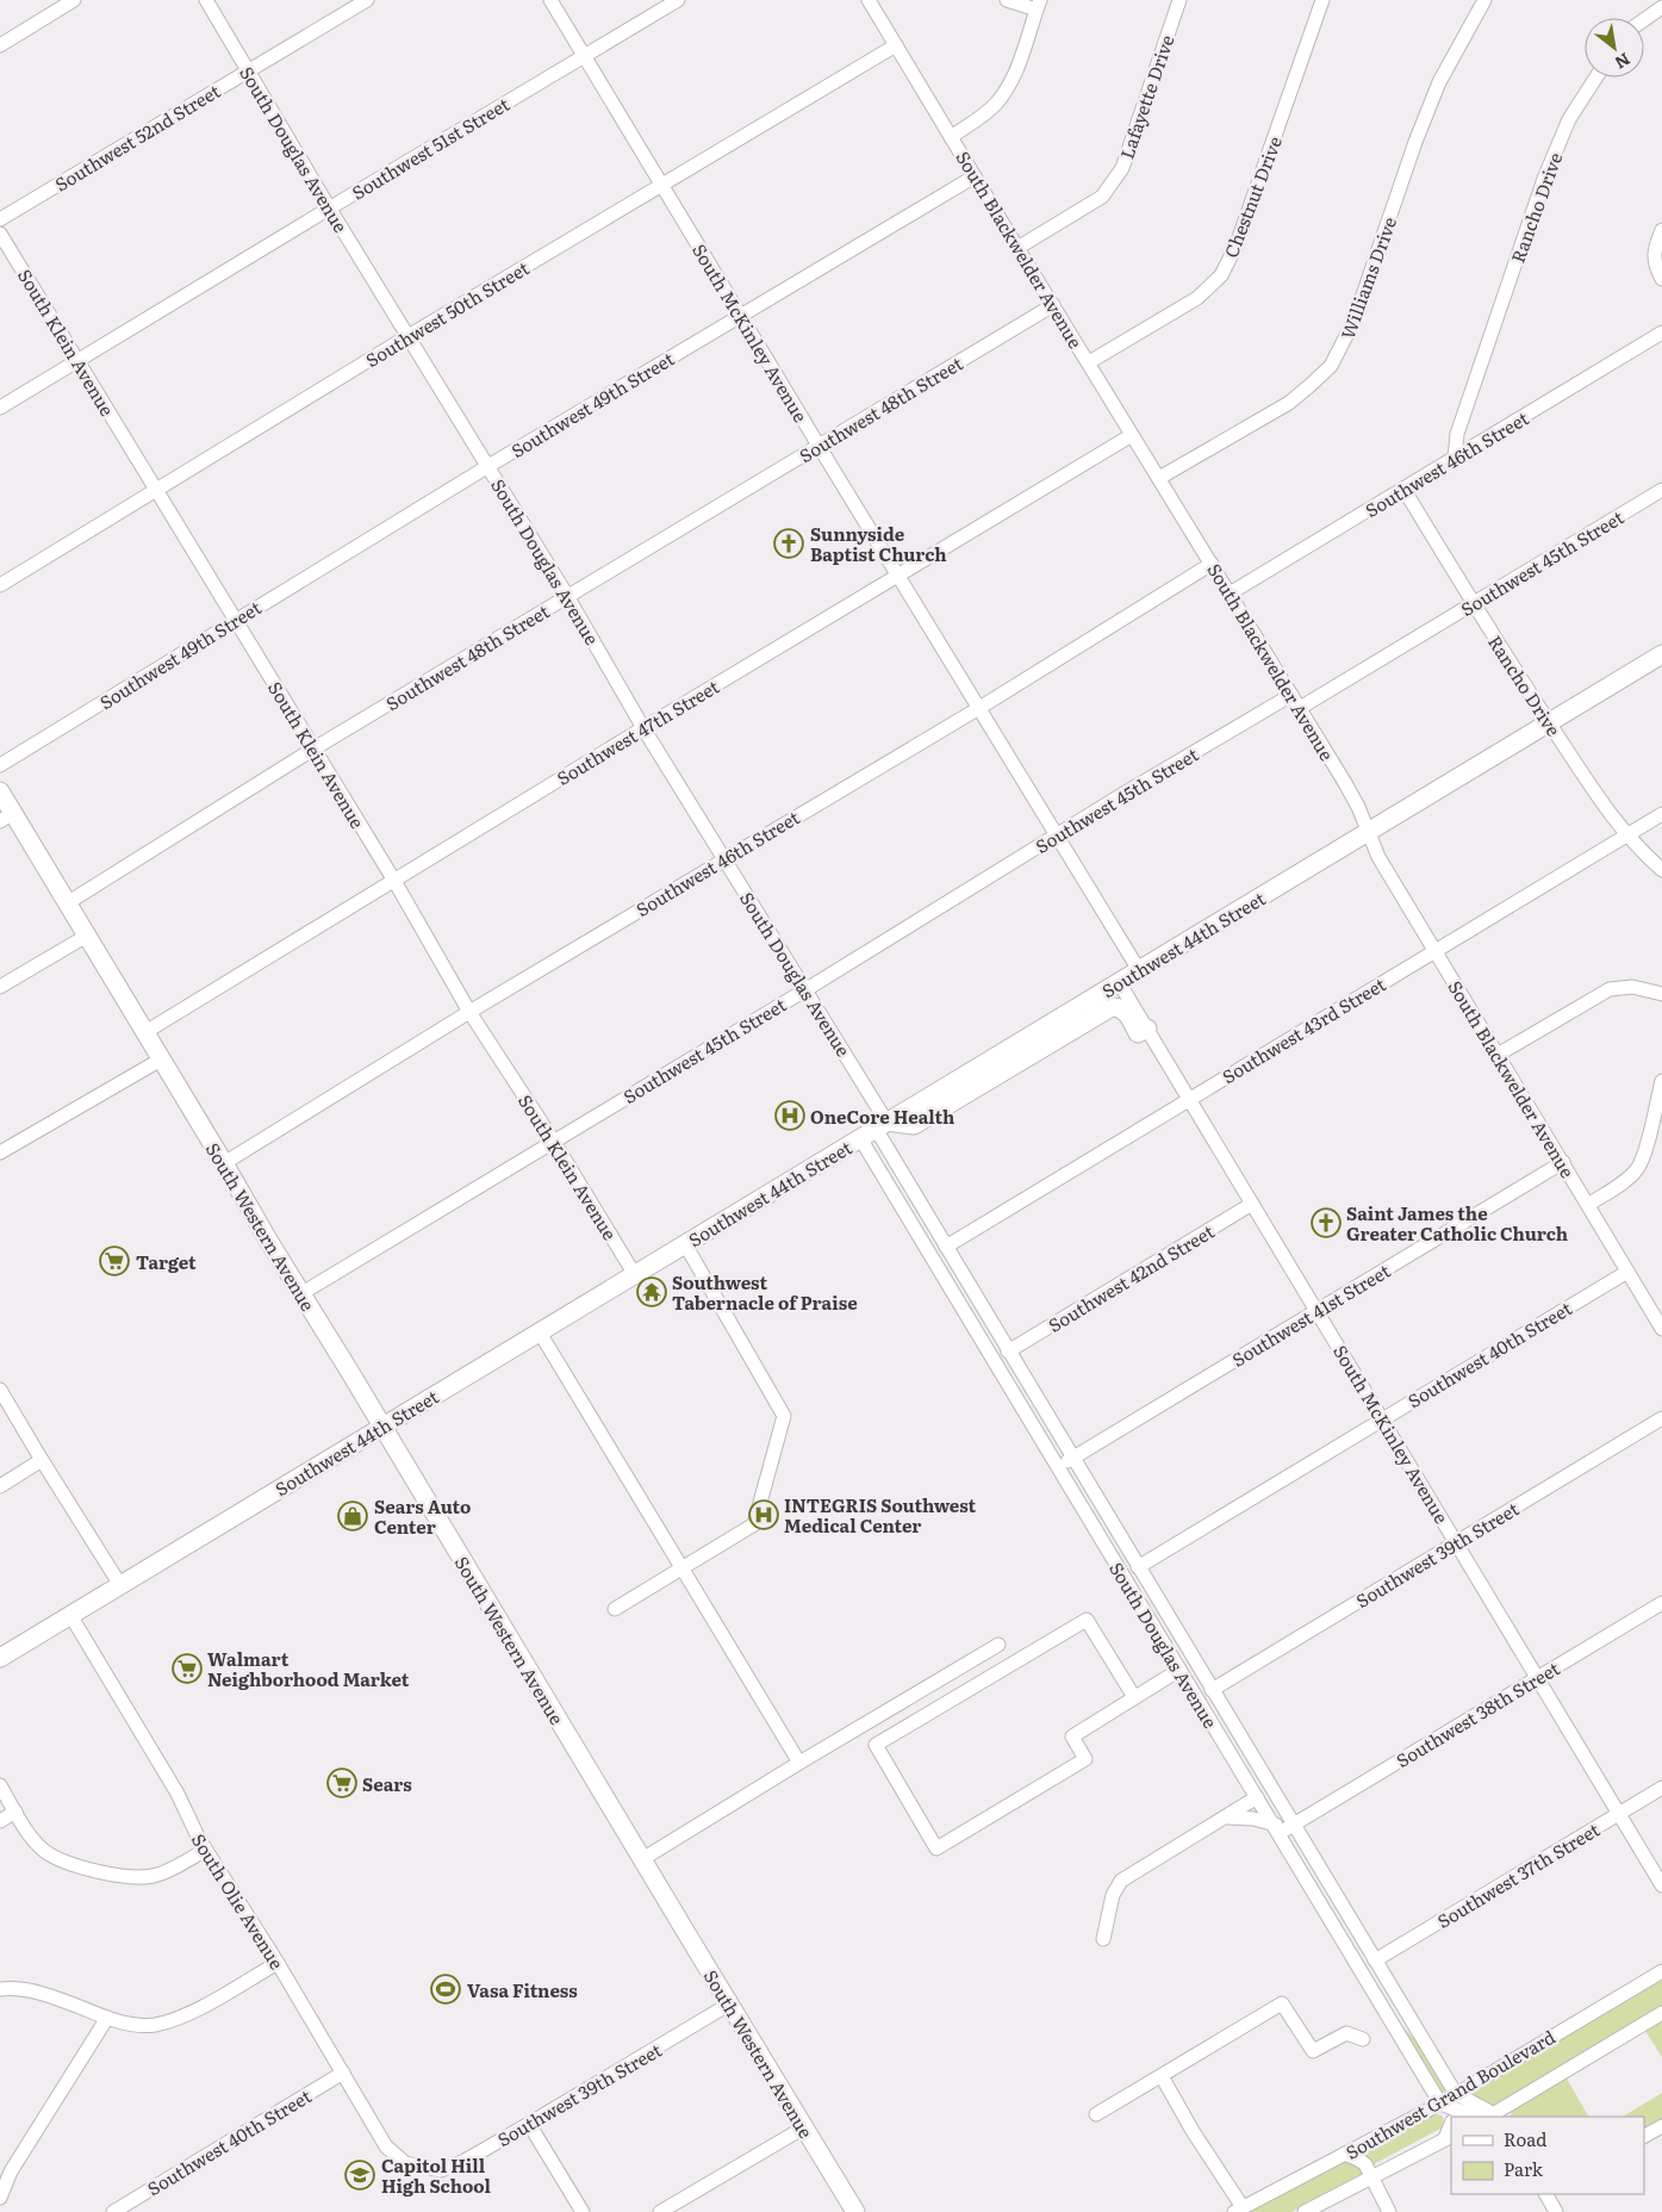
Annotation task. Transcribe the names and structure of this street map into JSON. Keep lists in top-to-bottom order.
{
  "streets": {
    "main road": ["Southwest 44th Street", "South Western Avenue"],
    "street": [
      "Lafayette Drive",
      "Southwest 52nd Street",
      "Southwest 51st Street",
      "South Douglas Avenue",
      "Chestnut Drive",
      "Rancho Drive",
      "South Blackwelder Avenue",
      "Williams Drive",
      "Southwest 50th Street",
      "South McKinley Avenue",
      "South Klein Avenue",
      "Southwest 49th Street",
      "Southwest 48th Street",
      "Southwest 46th Street",
      "Southwest 45th Street",
      "Southwest 47th Street",
      "Southwest 43rd Street",
      "Southwest 42nd Street",
      "Southwest 41st Street",
      "Southwest 40th Street",
      "Southwest 39th Street",
      "Southwest 38th Street",
      "Southwest 37th Street",
      "South Olie Avenue",
      "Southwest Grand Boulevard"
    ]
  },
  "crossings": [
    ["Lafayette Drive", "South Blackwelder Avenue"],
    ["Southwest 52nd Street", "South Douglas Avenue"],
    ["Southwest 51st Street", "South Douglas Avenue"],
    ["Southwest 51st Street", "South McKinley Avenue"],
    ["Southwest 51st Street", "South Klein Avenue"],
    ["South Douglas Avenue", "Southwest 50th Street"],
    ["South Douglas Avenue", "Southwest 49th Street"],
    ["South Douglas Avenue", "Southwest 48th Street"],
    ["South Douglas Avenue", "Southwest 46th Street"],
    ["South Douglas Avenue", "Southwest 45th Street"],
    ["South Douglas Avenue", "Southwest 47th Street"],
    ["South Douglas Avenue", "Southwest 44th Street"],
    ["South Douglas Avenue", "Southwest 43rd Street"],
    ["South Douglas Avenue", "Southwest 42nd Street"],
    ["South Douglas Avenue", "Southwest 41st Street"],
    ["South Douglas Avenue", "Southwest 40th Street"],
    ["South Douglas Avenue", "Southwest 39th Street"],
    ["South Douglas Avenue", "Southwest 38th Street"],
    ["South Douglas Avenue", "Southwest 37th Street"],
    ["South Douglas Avenue", "Southwest Grand Boulevard"],
    ["Chestnut Drive", "South Blackwelder Avenue"],
    ["Rancho Drive", "Southwest 46th Street"],
    ["Rancho Drive", "Southwest 45th Street"],
    ["Rancho Drive", "Southwest 44th Street"],
    ["Rancho Drive", "Southwest 43rd Street"],
    ["South Blackwelder Avenue", "Williams Drive"],
    ["South Blackwelder Avenue", "Southwest 50th Street"],
    ["South Blackwelder Avenue", "Southwest 49th Street"],
    ["South Blackwelder Avenue", "Southwest 48th Street"],
    ["South Blackwelder Avenue", "Southwest 46th Street"],
    ["South Blackwelder Avenue", "Southwest 45th Street"],
    ["South Blackwelder Avenue", "Southwest 47th Street"],
    ["South Blackwelder Avenue", "Southwest 44th Street"],
    ["South Blackwelder Avenue", "Southwest 43rd Street"],
    ["South Blackwelder Avenue", "Southwest 41st Street"],
    ["South Blackwelder Avenue", "Southwest 40th Street"],
    ["Southwest 50th Street", "South McKinley Avenue"],
    ["Southwest 50th Street", "South Klein Avenue"],
    ["South McKinley Avenue", "Southwest 49th Street"],
    ["South McKinley Avenue", "Southwest 48th Street"],
    ["South McKinley Avenue", "Southwest 46th Street"],
    ["South McKinley Avenue", "Southwest 45th Street"],
    ["South McKinley Avenue", "Southwest 47th Street"],
    ["South McKinley Avenue", "Southwest 44th Street"],
    ["South McKinley Avenue", "Southwest 43rd Street"],
    ["South McKinley Avenue", "Southwest 42nd Street"],
    ["South McKinley Avenue", "Southwest 41st Street"],
    ["South McKinley Avenue", "Southwest 40th Street"],
    ["South McKinley Avenue", "Southwest 39th Street"],
    ["South McKinley Avenue", "Southwest 38th Street"],
    ["South McKinley Avenue", "Southwest 37th Street"],
    ["South Klein Avenue", "Southwest 49th Street"],
    ["South Klein Avenue", "Southwest 48th Street"],
    ["South Klein Avenue", "Southwest 46th Street"],
    ["South Klein Avenue", "Southwest 45th Street"],
    ["South Klein Avenue", "Southwest 47th Street"],
    ["South Klein Avenue", "Southwest 44th Street"],
    ["Southwest 48th Street", "South Western Avenue"],
    ["Southwest 46th Street", "South Western Avenue"],
    ["Southwest 45th Street", "South Western Avenue"],
    ["Southwest 47th Street", "South Western Avenue"],
    ["Southwest 44th Street", "South Western Avenue"],
    ["Southwest 44th Street", "South Olie Avenue"],
    ["South Western Avenue", "Southwest 39th Street"],
    ["Southwest 40th Street", "South Olie Avenue"],
    ["Southwest 39th Street", "South Olie Avenue"]
  ],
  "places": {
    "church": ["Sunnyside Baptist Church", "Saint James the Greater Catholic Church"],
    "hospital": ["OneCore Health", "INTEGRIS Southwest Medical Center"],
    "supermarket": ["Target", "Walmart Neighborhood Market", "Sears"],
    "temple": ["Southwest Tabernacle of Praise"],
    "shop": ["Sears Auto Center"],
    "sports": ["Vasa Fitness"],
    "school or university": ["Capitol Hill High School"]
  },
  "legend": ["Road", "Park"],
  "north": "bottom right"
}
